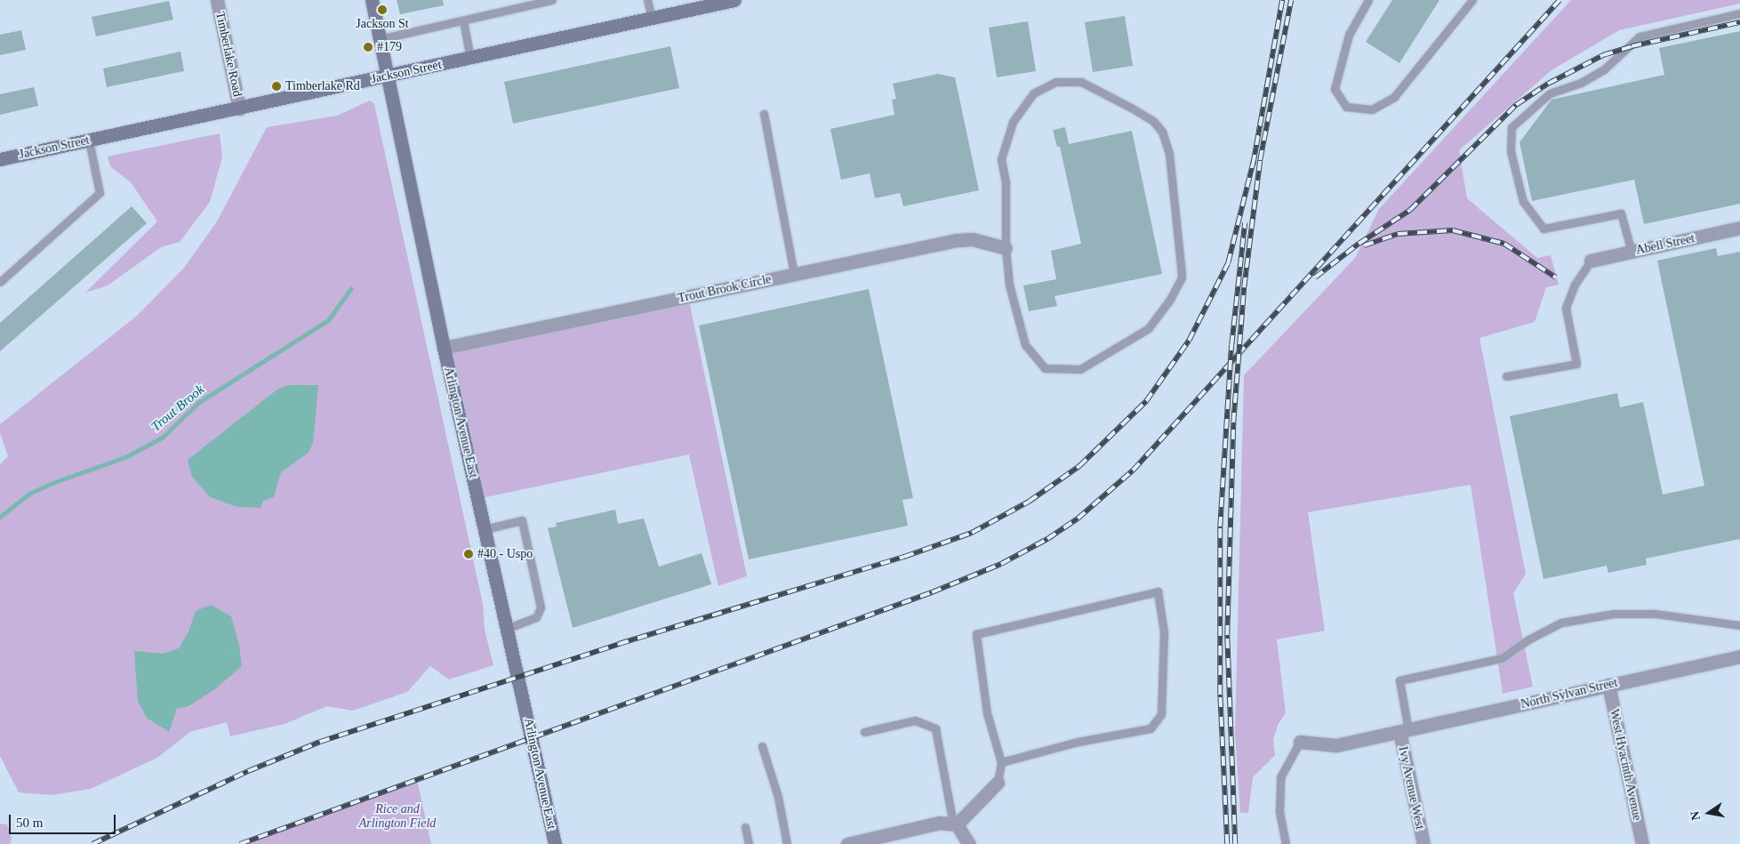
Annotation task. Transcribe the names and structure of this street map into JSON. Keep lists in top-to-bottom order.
{
  "streets": {
    "street": [
      "Timberlake Road",
      "Jackson Street",
      "Abell Street",
      "Trout Brook Circle",
      "Arlington Avenue East",
      "North Sylvan Street",
      "West Hyacinth Avenue",
      "Ivy Avenue West"
    ]
  },
  "crossings": [
    ["Timberlake Road", "Jackson Street"],
    ["Jackson Street", "Arlington Avenue East"],
    ["Trout Brook Circle", "Arlington Avenue East"],
    ["North Sylvan Street", "West Hyacinth Avenue"],
    ["North Sylvan Street", "Ivy Avenue West"]
  ],
  "water": ["Trout Brook"],
  "parks": ["Rice and Arlington Field"],
  "places": [
    "Jackson St",
    "#179",
    "Timberlake Rd",
    "#40 - Uspo"
  ],
  "scale_bar": "50 m",
  "north": "left"
}
